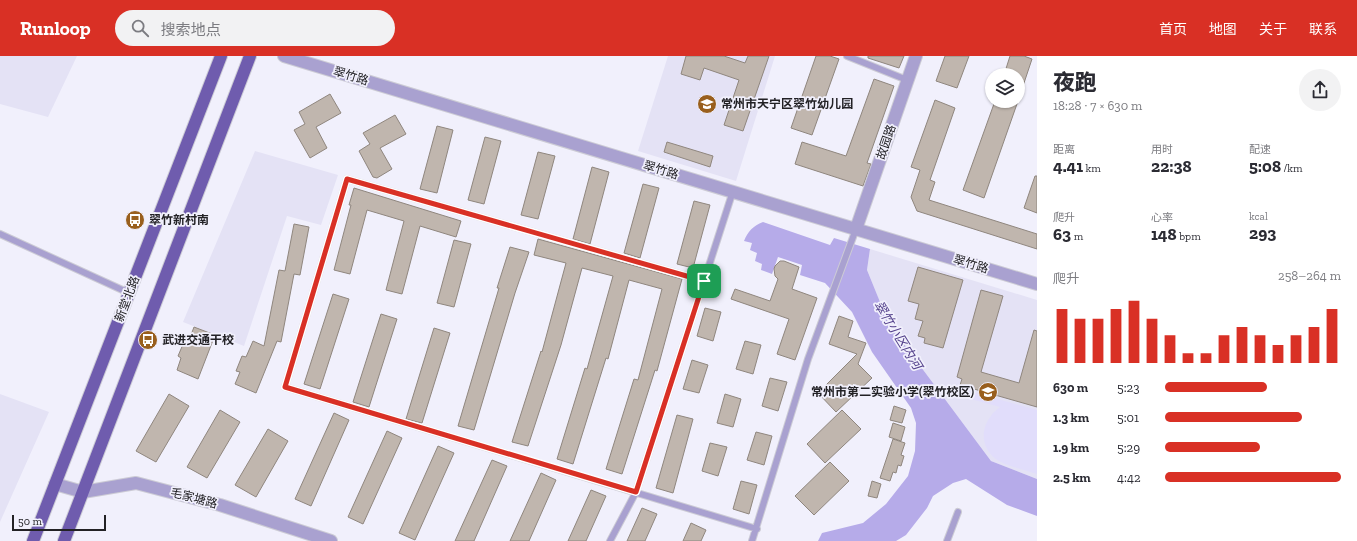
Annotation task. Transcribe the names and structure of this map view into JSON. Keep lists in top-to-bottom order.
{
  "streets": {
    "main road": ["新堂北路"],
    "street": ["翠竹路", "故园路", "毛家塘路"]
  },
  "crossings": [
    ["翠竹路", "故园路"],
    ["新堂北路", "毛家塘路"]
  ],
  "water": ["翠竹小区内河"],
  "places": {
    "school or university": ["常州市天宁区翠竹幼儿园", "常州市第二实验小学(翠竹校区)"],
    "bus stop": ["翠竹新村南", "武进交通干校"]
  },
  "scale_bar": "50 m",
  "page": {
    "header": "Runloop",
    "search": "搜索地点",
    "nav": [
      "首页",
      "地图",
      "关于",
      "联系"
    ],
    "heading": ["夜跑", "18:28 · 7 × 630 m"],
    "stats": [
      ["距离", "4.41 km"],
      ["用时", "22:38"],
      ["配速", "5:08 /km"],
      ["爬升", "63 m"],
      ["心率", "148 bpm"],
      ["kcal", "293"]
    ],
    "chart": ["爬升", "258–264 m"],
    "list": [
      {
        "name": "630 m",
        "note": "5:23"
      },
      {
        "name": "1.3 km",
        "note": "5:01"
      },
      {
        "name": "1.9 km",
        "note": "5:29"
      },
      {
        "name": "2.5 km",
        "note": "4:42"
      }
    ],
    "scale": "50 m"
  }
}
